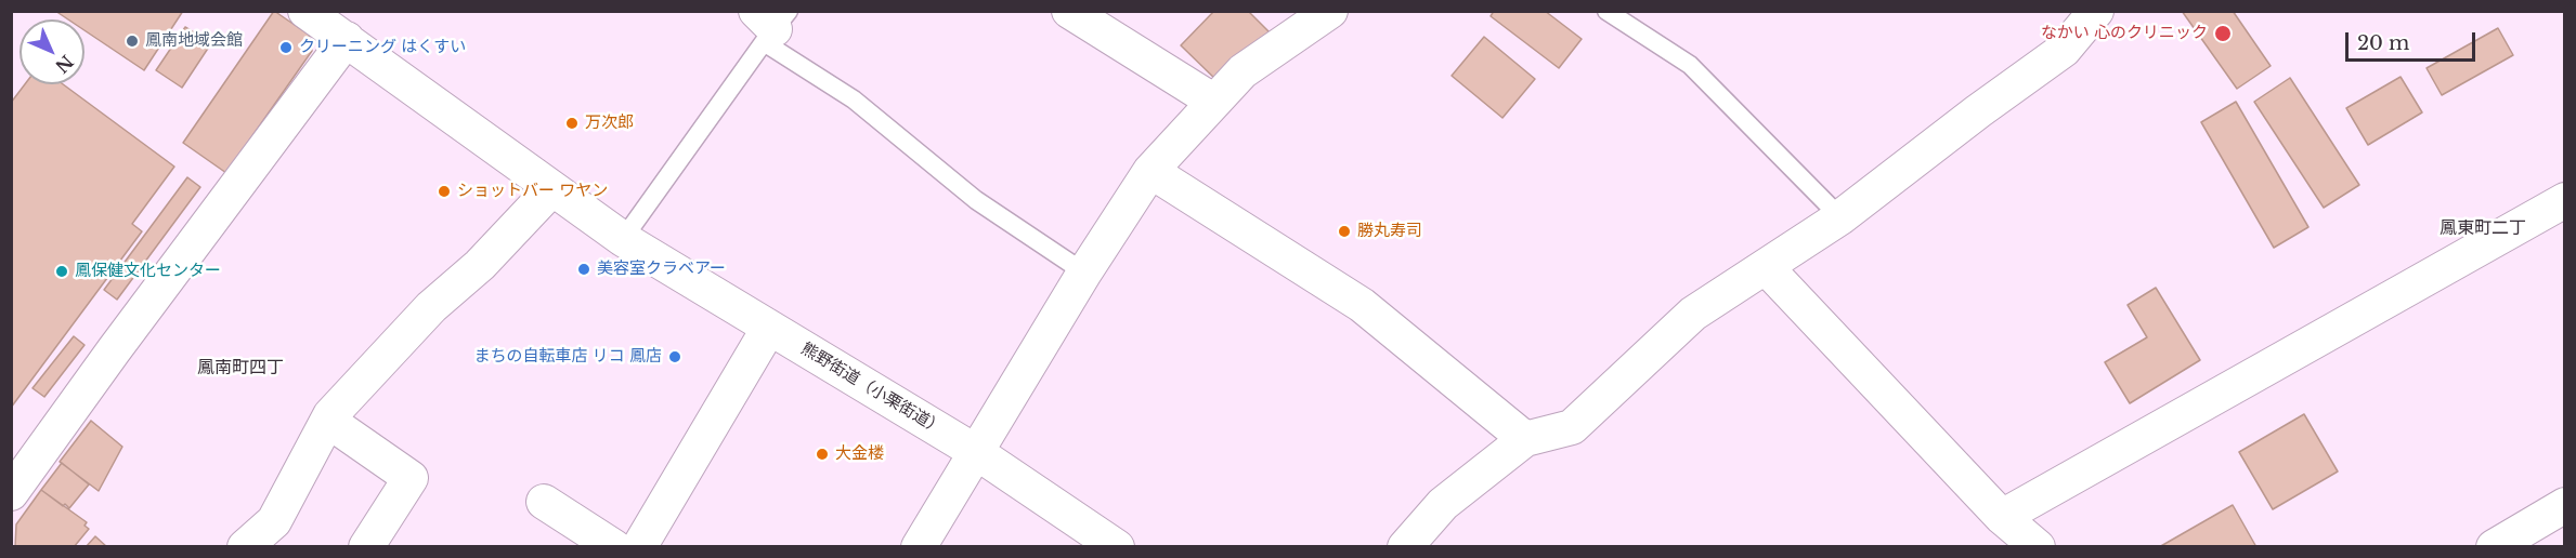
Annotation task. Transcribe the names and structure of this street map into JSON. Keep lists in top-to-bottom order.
{
  "streets": {
    "street": ["熊野街道（小栗街道）"]
  },
  "districts": ["鳳東町二丁", "鳳南町四丁"],
  "places": [
    "なかい 心のクリニック",
    "鳳南地域会館",
    "クリーニング はくすい",
    "万次郎",
    "ショットバー ワヤン",
    "勝丸寿司",
    "美容室クラベアー",
    "鳳保健文化センター",
    "まちの自転車店 リコ 鳳店",
    "大金楼"
  ],
  "scale_bar": "20 m",
  "north": "bottom right"
}
